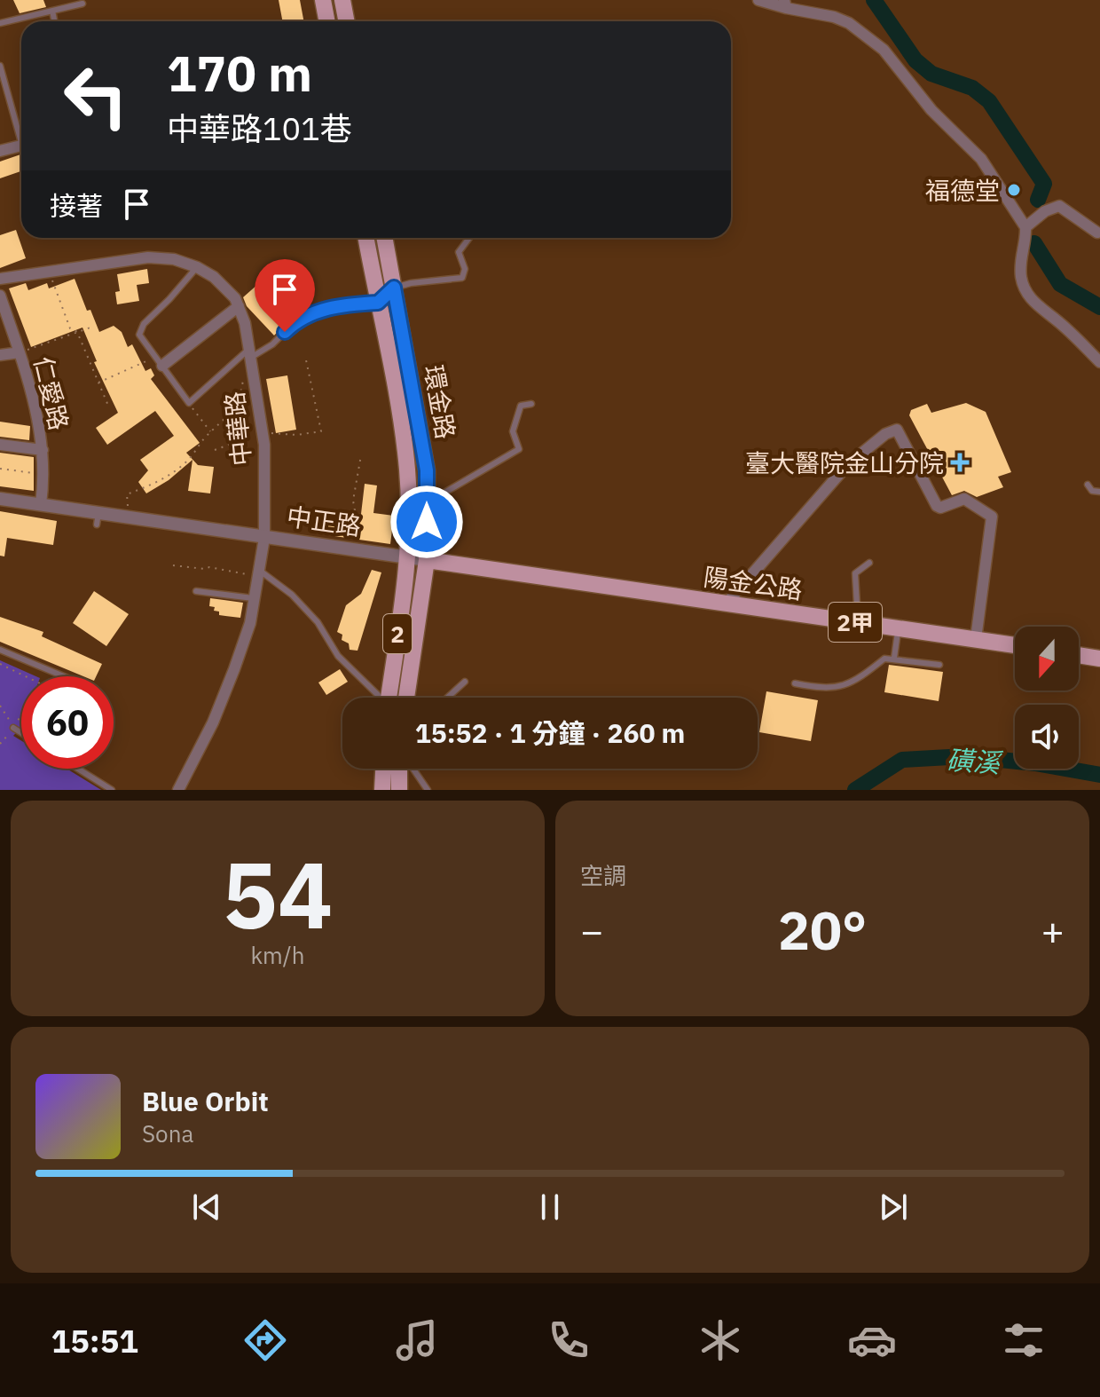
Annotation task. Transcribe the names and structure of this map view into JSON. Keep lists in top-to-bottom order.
{
  "streets": {
    "main road": [
      "環金路",
      "中正路",
      "陽金公路",
      "2甲",
      "2"
    ],
    "street": ["仁愛路", "中華路"]
  },
  "crossings": [
    ["仁愛路", "中正路"],
    ["環金路", "中正路"],
    ["中華路", "中正路"],
    ["中正路", "陽金公路"]
  ],
  "water": ["磺溪"],
  "places": {
    "other": ["福德堂"],
    "health": ["臺大醫院金山分院"]
  },
  "north": "bottom",
  "page": {
    "turn": ["170 m", "中華路101巷"],
    "then": "接著",
    "limit": "60",
    "trip": "15:52 · 1 分鐘 · 260 m",
    "tile": [
      ["54", "km/h"],
      "空調"
    ],
    "heat": ["−", "20°", "+"],
    "song": ["Blue Orbit", "Sona"],
    "tabs": "15:51"
  }
}
